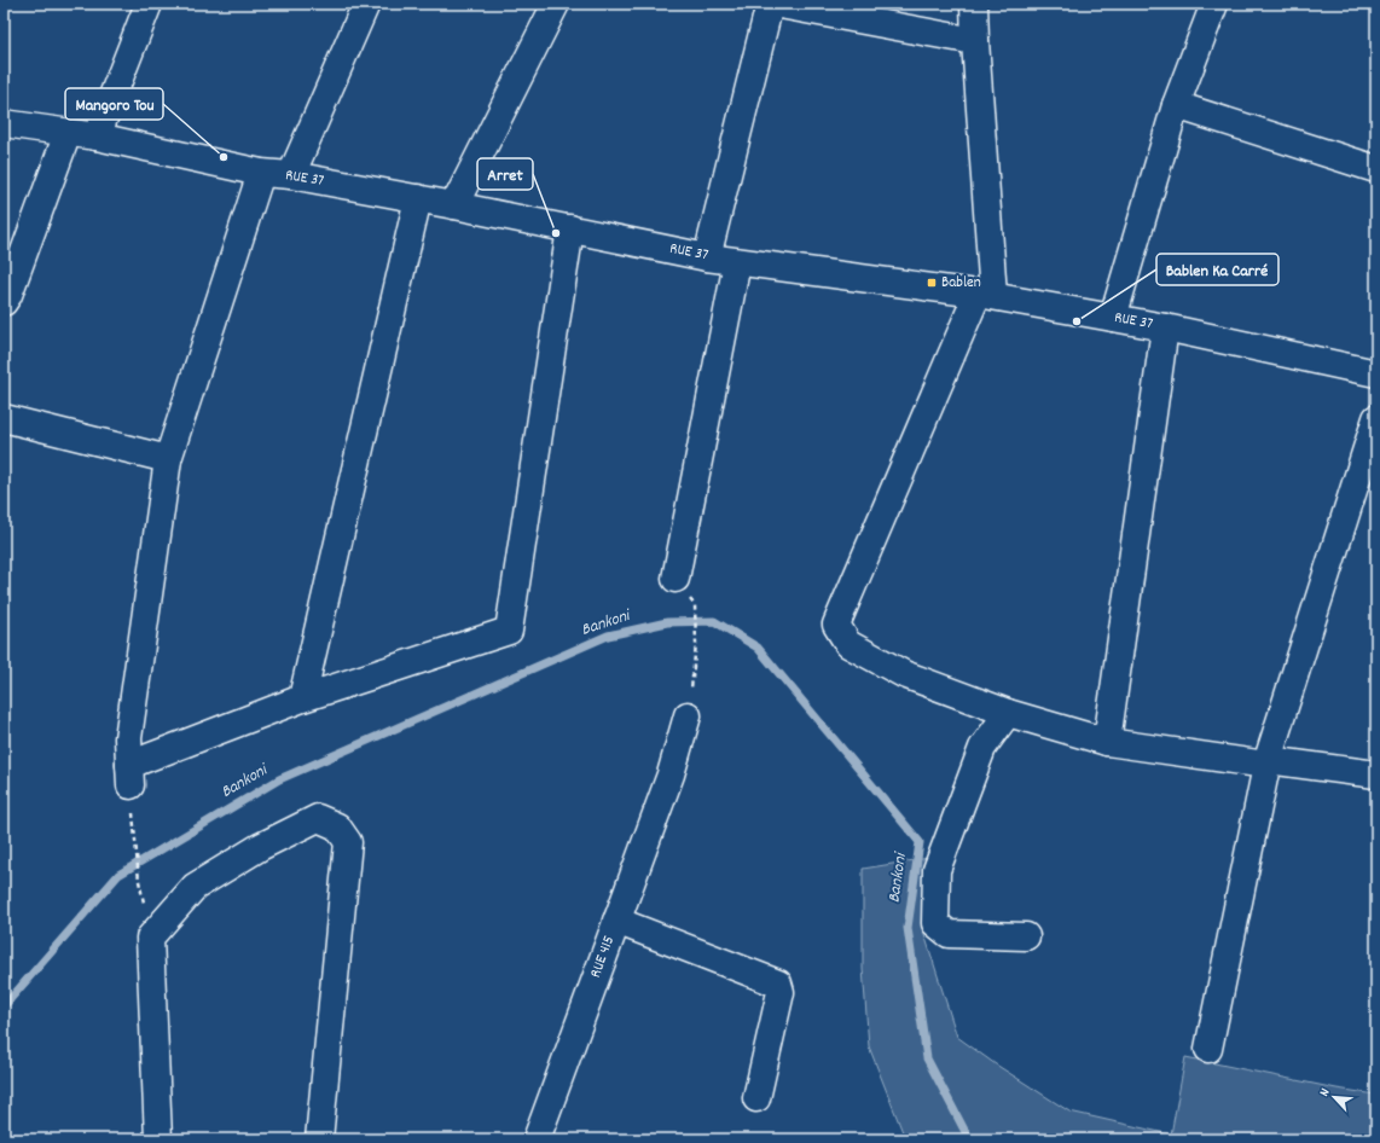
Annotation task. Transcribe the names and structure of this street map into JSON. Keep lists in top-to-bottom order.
{
  "streets": {
    "street": ["RUE 37", "RUE 415"]
  },
  "water": ["Bankoni"],
  "places": {
    "other": ["Mangoro Tou", "Arret", "Bablen Ka Carré"],
    "transit": ["Bablen"]
  },
  "north": "top left"
}
